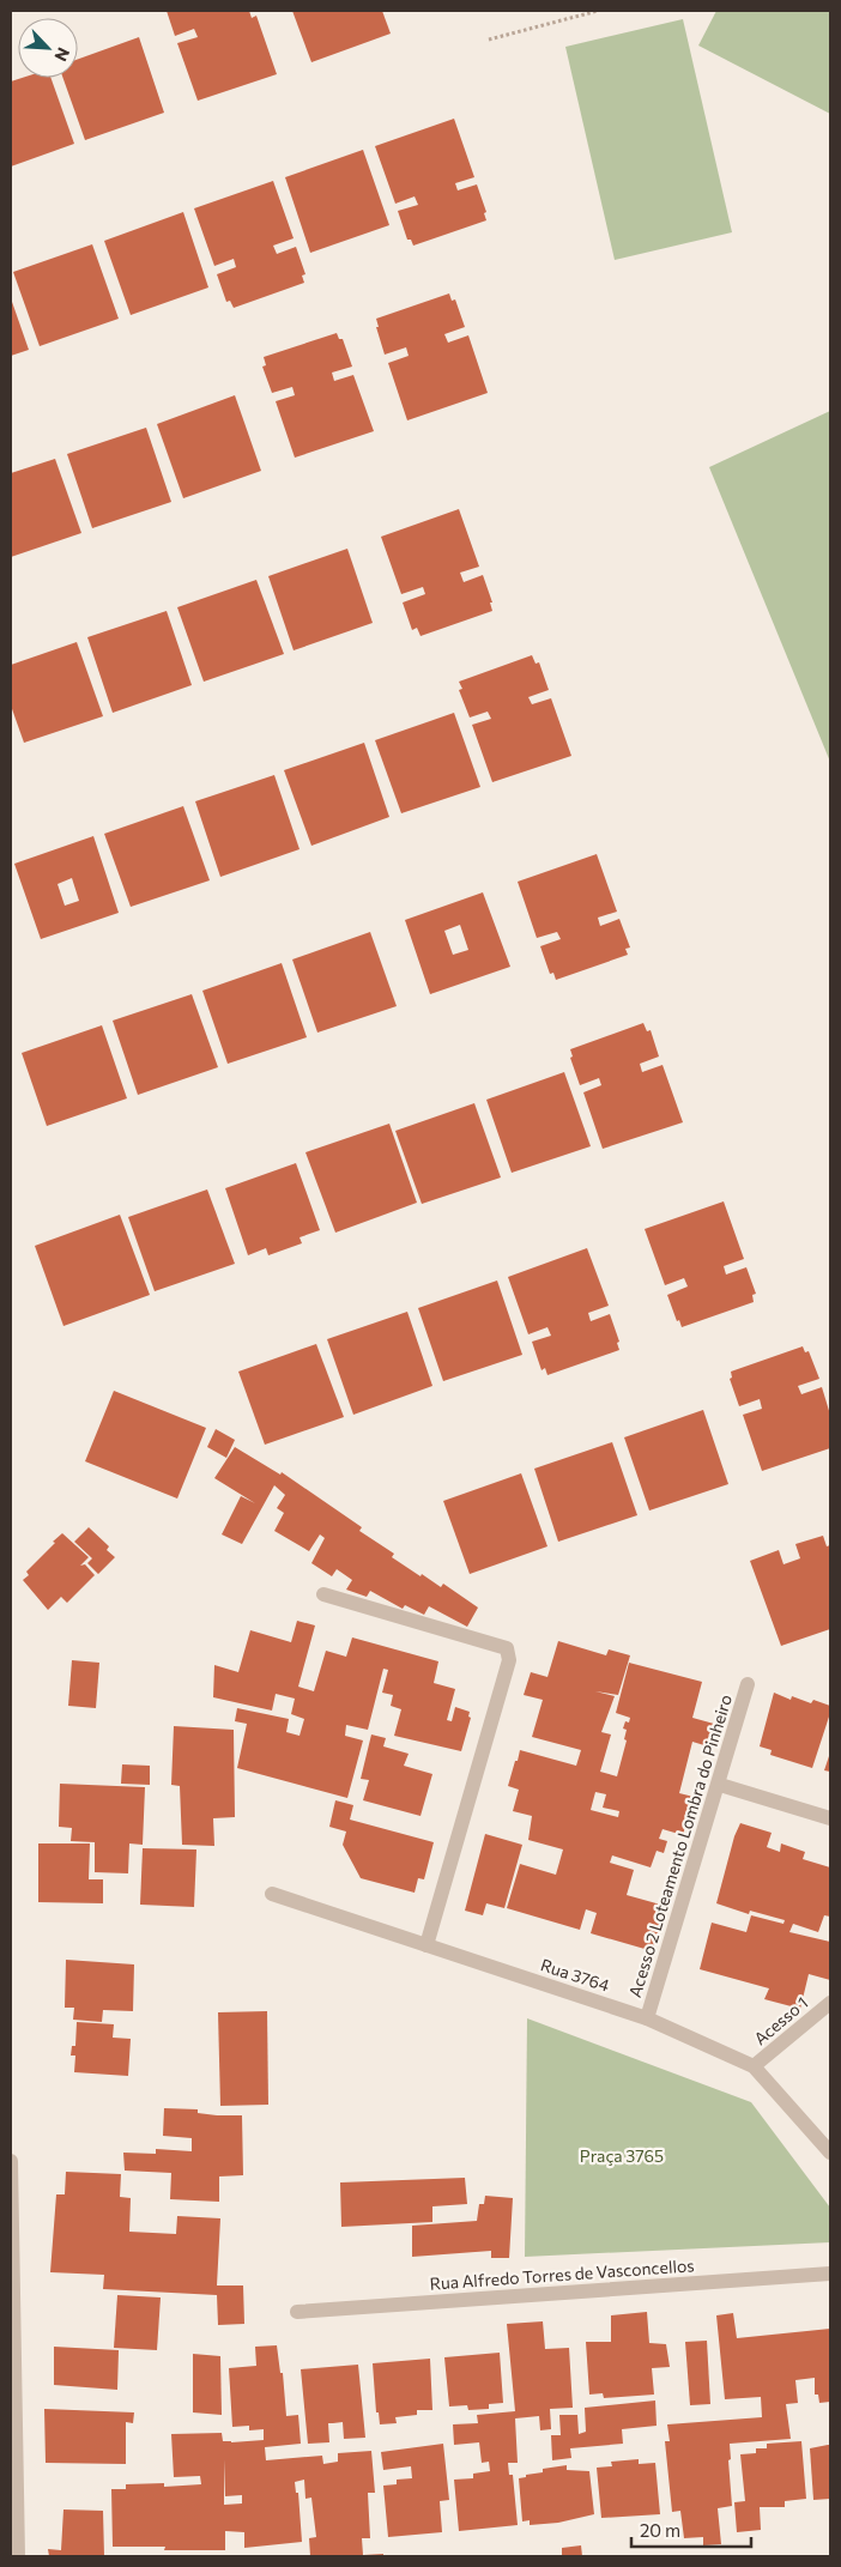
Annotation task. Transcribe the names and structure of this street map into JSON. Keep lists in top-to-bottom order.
{
  "streets": {
    "street": [
      "Acesso 2 Loteamento Lombra do Pinheiro",
      "Rua 3764",
      "Acesso 1",
      "Rua Alfredo Torres de Vasconcellos"
    ]
  },
  "crossings": [
    ["Acesso 2 Loteamento Lombra do Pinheiro", "Rua 3764"],
    ["Rua 3764", "Acesso 1"]
  ],
  "parks": ["Praça 3765"],
  "scale_bar": "20 m",
  "north": "bottom right"
}
